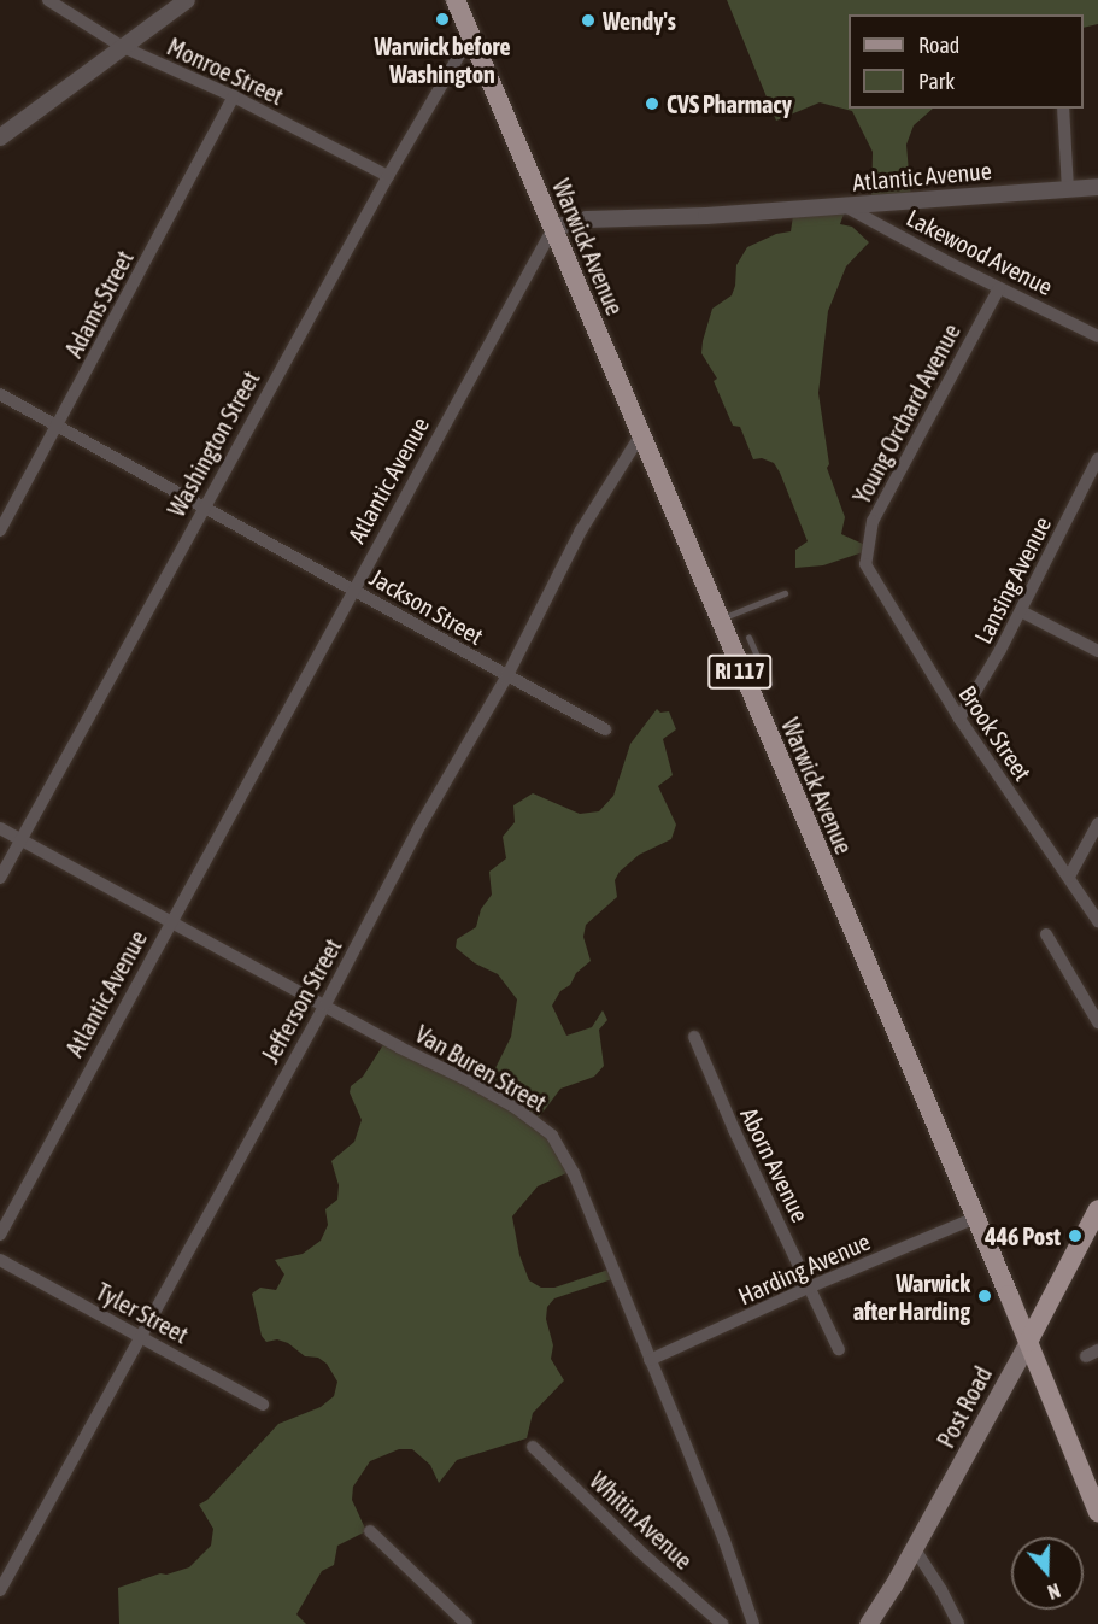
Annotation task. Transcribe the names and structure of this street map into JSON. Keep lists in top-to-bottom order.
{
  "streets": {
    "main road": ["Warwick Avenue", "RI 117", "Post Road"],
    "street": [
      "Monroe Street",
      "Atlantic Avenue",
      "Lakewood Avenue",
      "Adams Street",
      "Young Orchard Avenue",
      "Washington Street",
      "Lansing Avenue",
      "Jackson Street",
      "Brook Street",
      "Jefferson Street",
      "Van Buren Street",
      "Aborn Avenue",
      "Harding Avenue",
      "Tyler Street",
      "Whitin Avenue"
    ]
  },
  "crossings": [
    ["Monroe Street", "Adams Street"],
    ["Monroe Street", "Washington Street"],
    ["Atlantic Avenue", "Warwick Avenue"],
    ["Atlantic Avenue", "Lakewood Avenue"],
    ["Atlantic Avenue", "Jackson Street"],
    ["Atlantic Avenue", "Van Buren Street"],
    ["Warwick Avenue", "Washington Street"],
    ["Warwick Avenue", "Jefferson Street"],
    ["Warwick Avenue", "Harding Avenue"],
    ["Warwick Avenue", "Post Road"],
    ["Lakewood Avenue", "Young Orchard Avenue"],
    ["Adams Street", "Jackson Street"],
    ["Young Orchard Avenue", "Brook Street"],
    ["Washington Street", "Jackson Street"],
    ["Washington Street", "Van Buren Street"],
    ["Lansing Avenue", "Brook Street"],
    ["Jackson Street", "Jefferson Street"],
    ["Jefferson Street", "Van Buren Street"],
    ["Jefferson Street", "Tyler Street"],
    ["Van Buren Street", "Harding Avenue"],
    ["Aborn Avenue", "Harding Avenue"]
  ],
  "places": [
    "Warwick before Washington",
    "Wendy's",
    "CVS Pharmacy",
    "446 Post",
    "Warwick after Harding"
  ],
  "legend": ["Road", "Park"],
  "north": "bottom"
}
